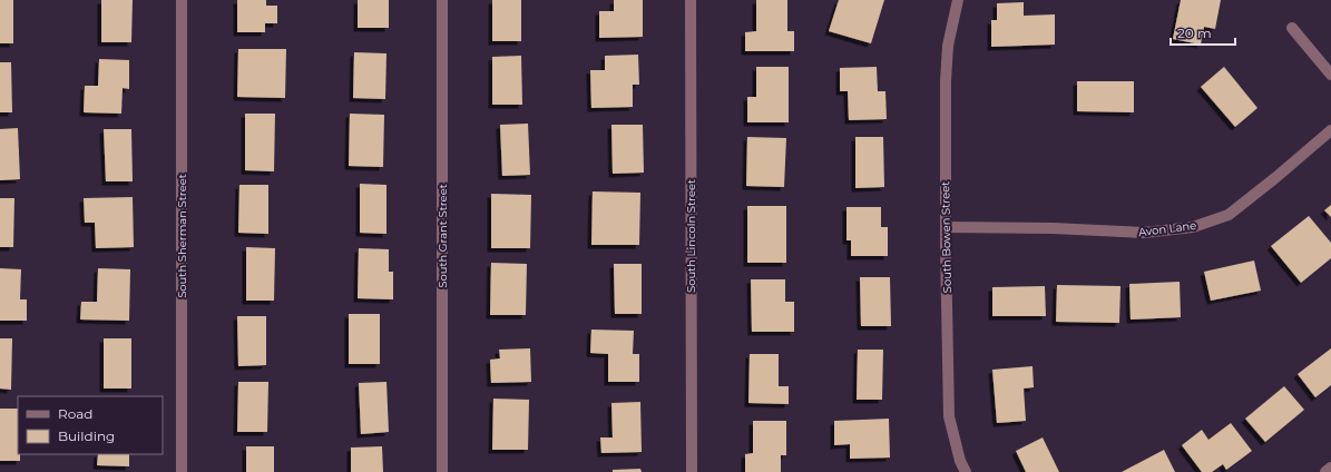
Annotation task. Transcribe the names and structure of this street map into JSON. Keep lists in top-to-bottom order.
{
  "streets": {
    "street": [
      "Avon Lane",
      "South Sherman Street",
      "South Grant Street",
      "South Lincoln Street",
      "South Bowen Street"
    ]
  },
  "crossings": [
    ["Avon Lane", "South Bowen Street"]
  ],
  "legend": ["Road", "Building"],
  "scale_bar": "20 m"
}
